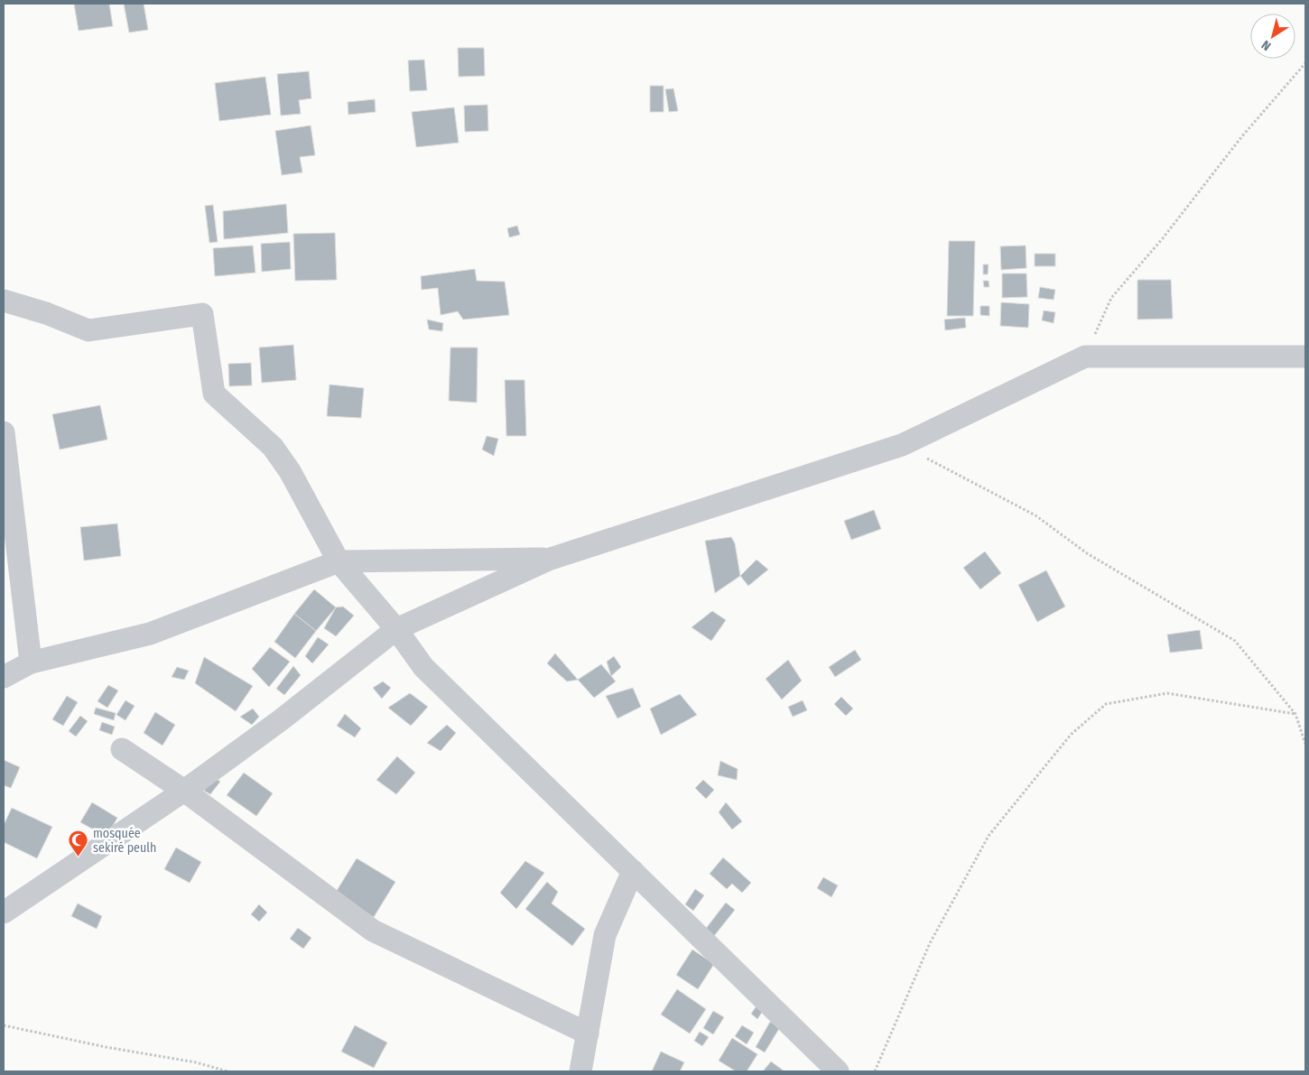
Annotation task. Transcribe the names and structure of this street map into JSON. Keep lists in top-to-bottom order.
{
  "places": {
    "mosque": ["mosquée sekiré peulh"]
  },
  "north": "bottom left"
}
